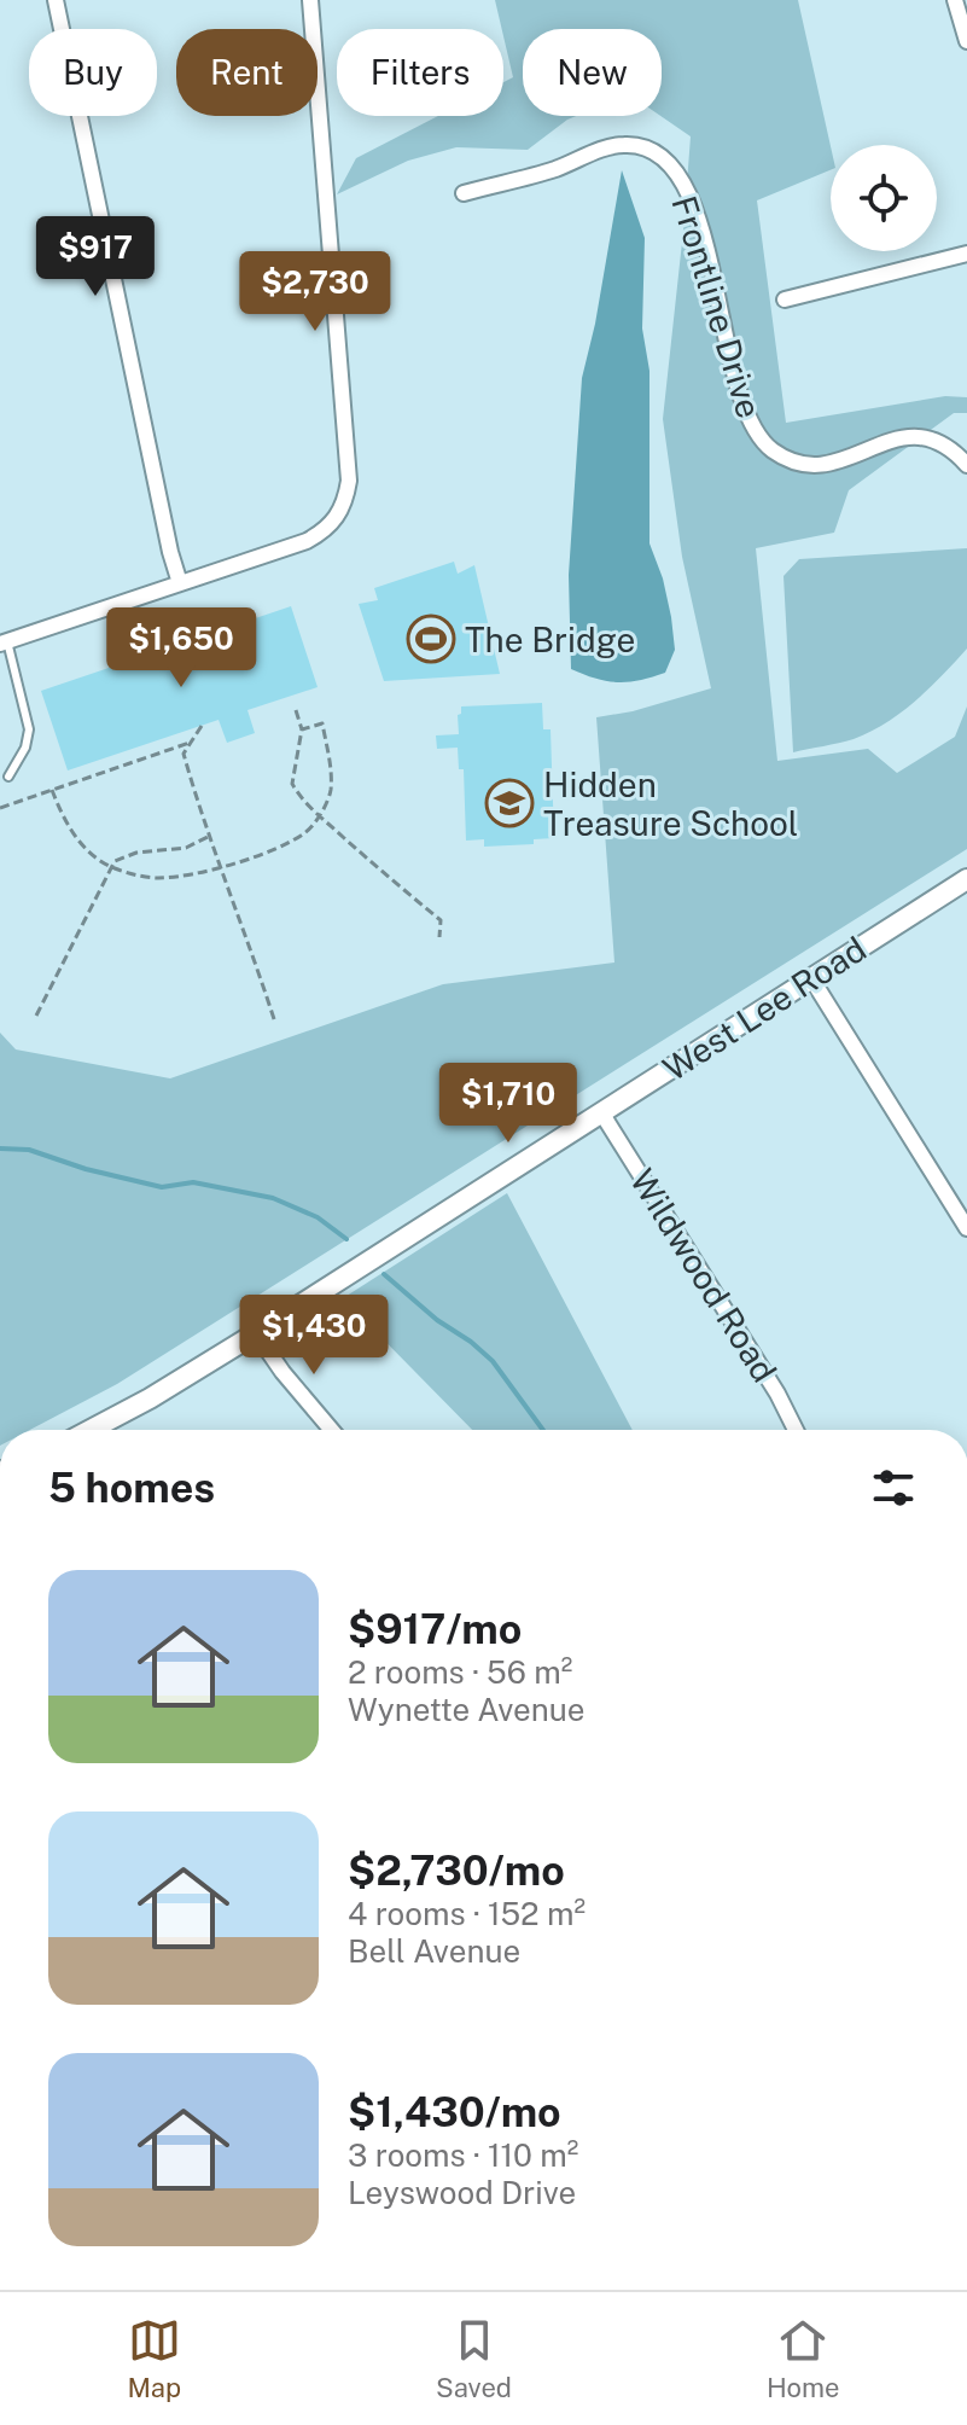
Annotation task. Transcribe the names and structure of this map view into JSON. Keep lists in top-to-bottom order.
{
  "streets": {
    "street": ["Frontline Drive", "West Lee Road", "Wildwood Road"]
  },
  "crossings": [
    ["West Lee Road", "Wildwood Road"]
  ],
  "places": {
    "sports": ["The Bridge"],
    "school or university": ["Hidden Treasure School"]
  },
  "page": {
    "chip": [
      "Buy",
      "Rent",
      "Filters",
      "New"
    ],
    "price": [
      "$917",
      "$2,730",
      "$1,650",
      "$1,710",
      "$1,430"
    ],
    "heading": "5 homes",
    "list": [
      {
        "name": "$917/mo",
        "note": "2 rooms · 56 m² · Wynette Avenue"
      },
      {
        "name": "$2,730/mo",
        "note": "4 rooms · 152 m² · Bell Avenue"
      },
      {
        "name": "$1,430/mo",
        "note": "3 rooms · 110 m² · Leyswood Drive"
      }
    ],
    "tabs": ["Map", "Saved", "Home"]
  }
}
